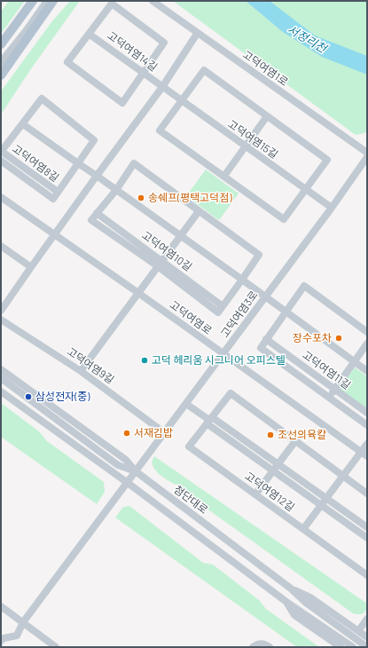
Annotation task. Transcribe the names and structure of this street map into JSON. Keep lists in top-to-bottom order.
{
  "streets": {
    "street": [
      "고덕여염14길",
      "고덕여염1로",
      "고덕여염15길",
      "고덕여염8길",
      "고덕여염10길",
      "고덕여염3로",
      "고덕여염로",
      "고덕여염9길",
      "고덕여염11길",
      "고덕여염12길",
      "첨단대로"
    ]
  },
  "crossings": [
    ["고덕여염14길", "고덕여염15길"],
    ["고덕여염15길", "고덕여염3로"],
    ["고덕여염10길", "고덕여염3로"],
    ["고덕여염3로", "고덕여염로"],
    ["고덕여염3로", "고덕여염9길"],
    ["고덕여염3로", "첨단대로"]
  ],
  "water": ["서정리천"],
  "places": [
    "송쉐프(평택고덕점)",
    "장수포차",
    "고덕 헤리움 시그니어 오피스텔",
    "삼성전자(중)",
    "서재김밥",
    "조선의육칼"
  ]
}
